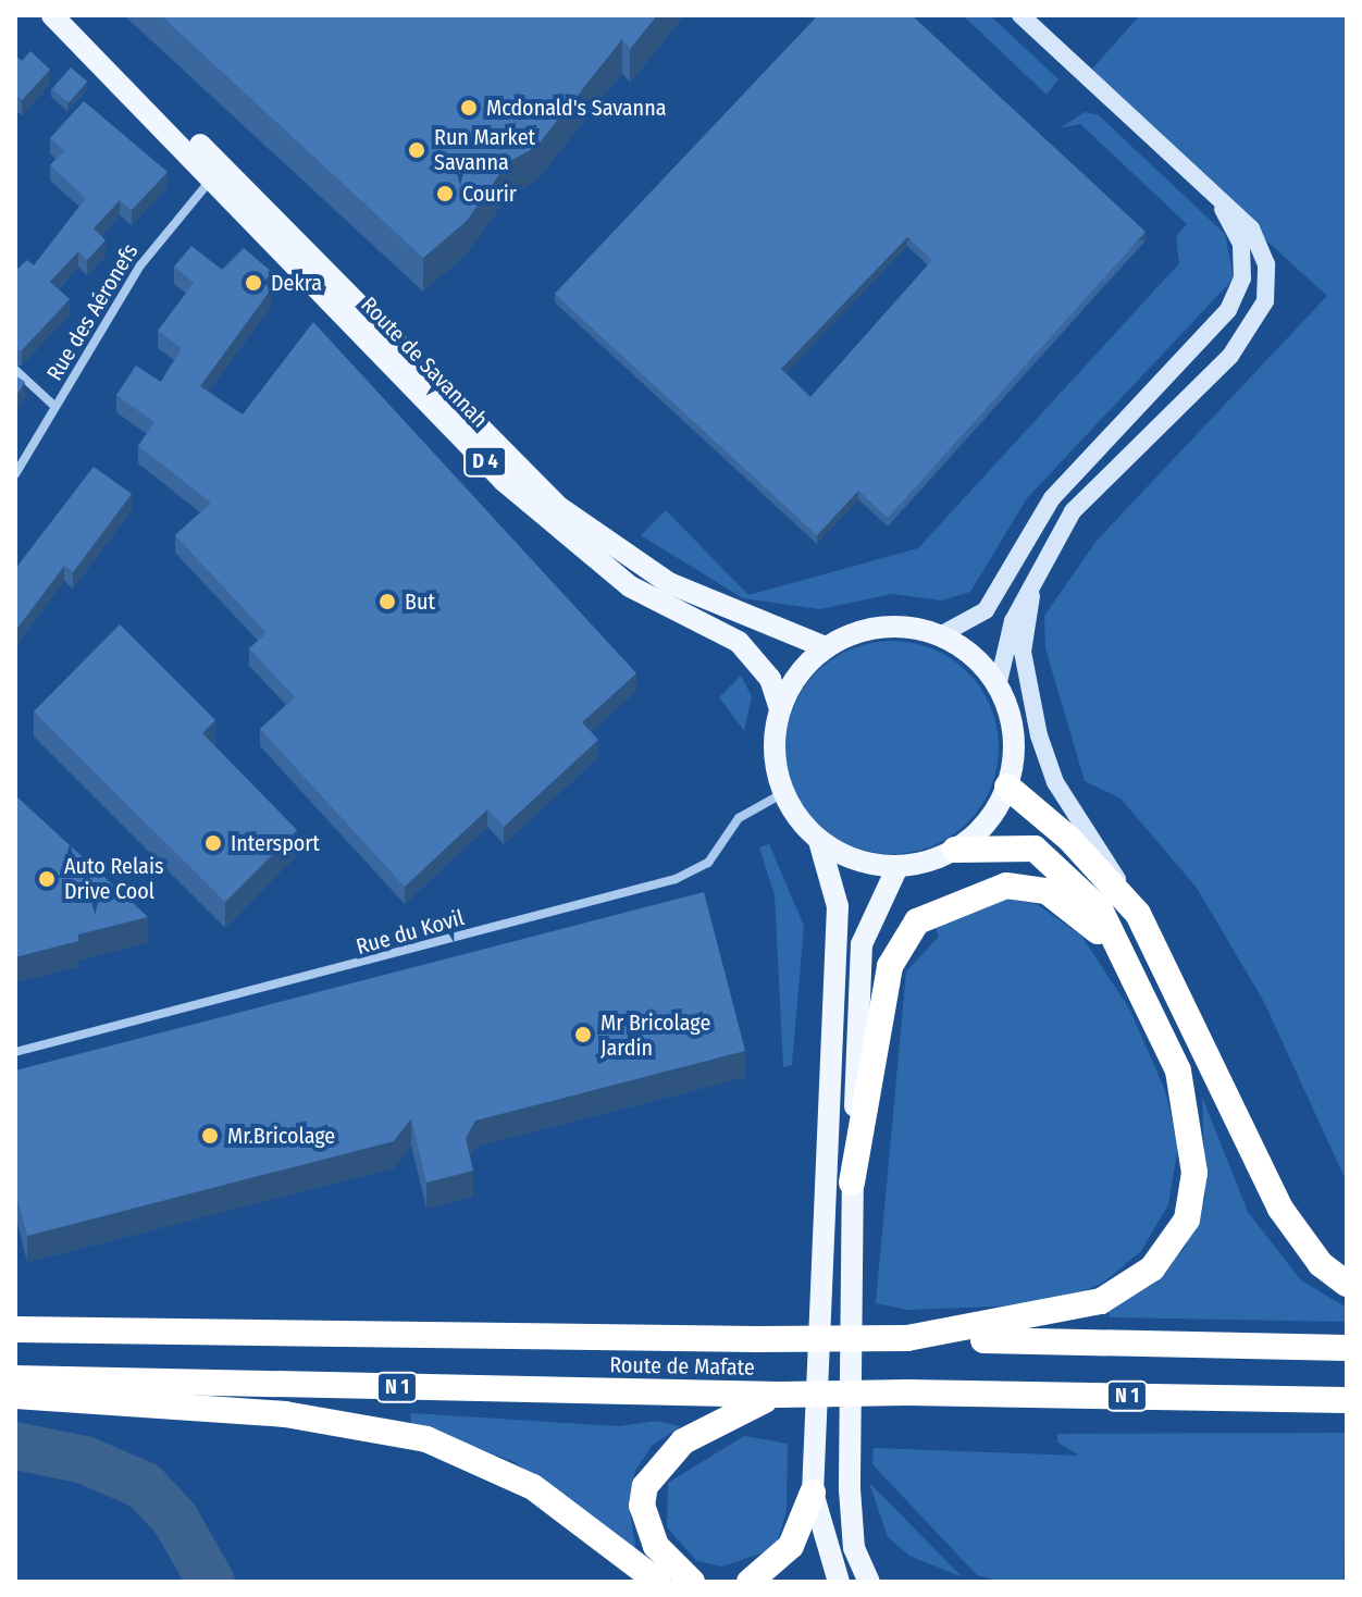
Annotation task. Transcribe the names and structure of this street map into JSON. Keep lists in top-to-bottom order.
{
  "streets": {
    "highway": ["Route de Mafate", "N 1"],
    "main road": ["Route de Savannah", "D 4"],
    "street": ["Rue des Aéronefs", "Rue du Kovil"]
  },
  "crossings": [
    ["Rue des Aéronefs", "Route de Savannah"],
    ["Route de Savannah", "Rue du Kovil"]
  ],
  "places": [
    "Mcdonald's Savanna",
    "Run Market Savanna",
    "Courir",
    "Dekra",
    "But",
    "Intersport",
    "Auto Relais Drive Cool",
    "Mr Bricolage Jardin",
    "Mr.Bricolage"
  ]
}
